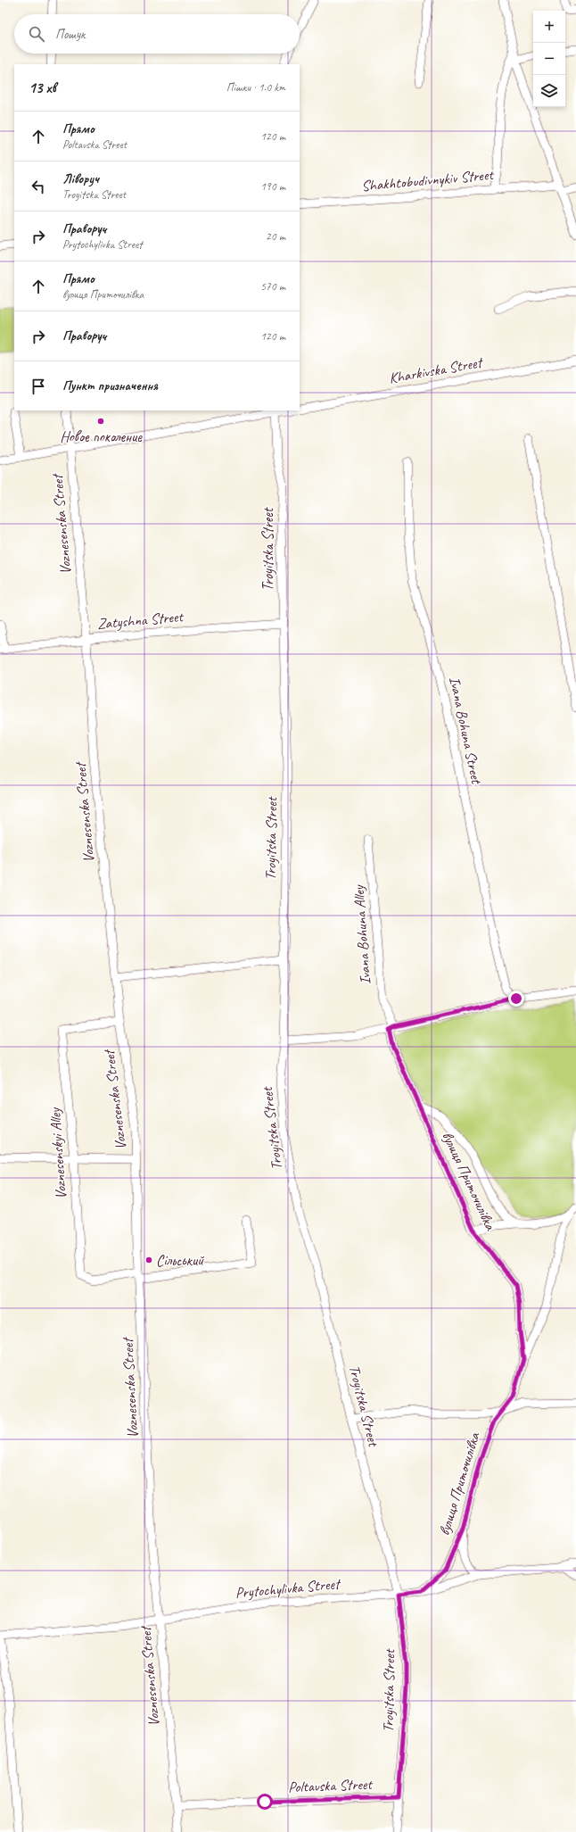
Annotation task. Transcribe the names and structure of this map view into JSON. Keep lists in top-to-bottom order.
{
  "streets": {
    "street": [
      "Shakhtobudivnykiv Street",
      "Kharkivska Street",
      "Voznesenska Street",
      "Troyitska Street",
      "Zatyshna Street",
      "Ivana Bohuna Street",
      "Ivana Bohuna Alley",
      "Voznesenskyi Alley",
      "вулиця Приточилівка",
      "Prytochylivka Street",
      "Poltavska Street"
    ]
  },
  "crossings": [
    ["Voznesenska Street", "Zatyshna Street"],
    ["Voznesenska Street", "Voznesenskyi Alley"],
    ["Voznesenska Street", "Prytochylivka Street"],
    ["Voznesenska Street", "Poltavska Street"],
    ["Troyitska Street", "Zatyshna Street"],
    ["Troyitska Street", "Prytochylivka Street"],
    ["Troyitska Street", "Poltavska Street"],
    ["Ivana Bohuna Alley", "вулиця Приточилівка"],
    ["вулиця Приточилівка", "Prytochylivka Street"]
  ],
  "places": ["Новое поколение", "Сільський"],
  "page": {
    "map_buttons": ["+", "−"],
    "search": "Пошук",
    "heading": ["13 хв", "Пішки · 1.0 km"],
    "list": [
      ["Прямо", "Poltavska Street", "120 m"],
      ["Ліворуч", "Troyitska Street", "190 m"],
      ["Праворуч", "Prytochylivka Street", "20 m"],
      ["Прямо", "вулиця Приточилівка", "570 m"],
      ["Праворуч", "120 m"],
      "Пункт призначення"
    ]
  }
}
